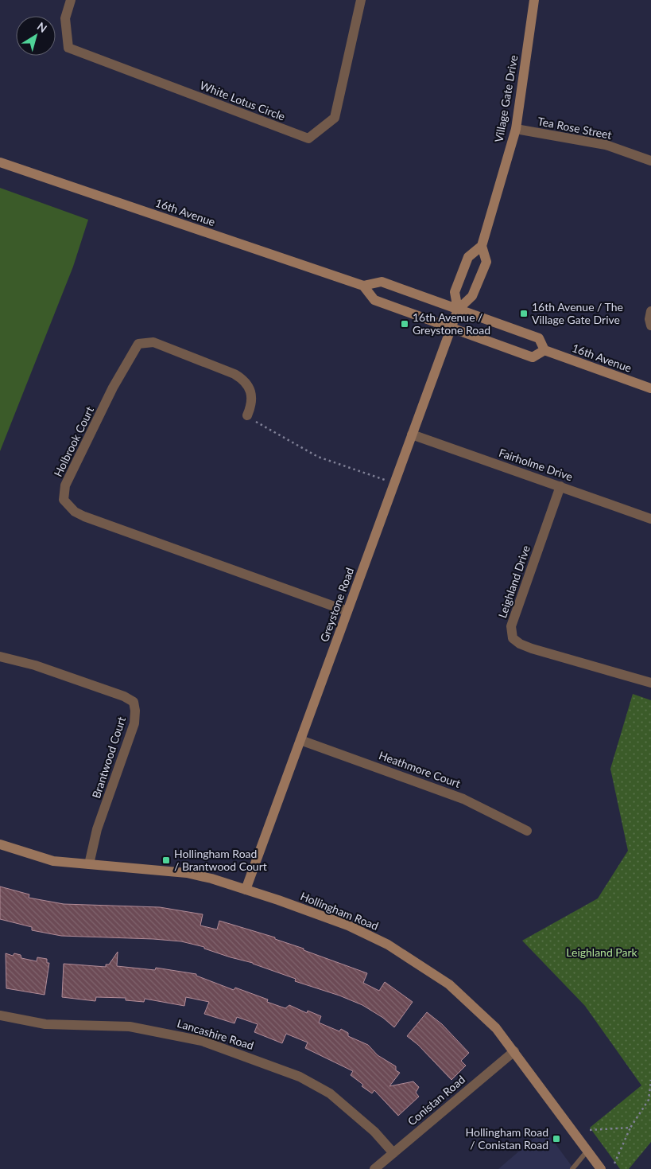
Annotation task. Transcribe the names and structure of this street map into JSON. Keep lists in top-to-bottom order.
{
  "streets": {
    "street": [
      "Village Gate Drive",
      "White Lotus Circle",
      "Tea Rose Street",
      "16th Avenue",
      "Holbrook Court",
      "Fairholme Drive",
      "Leighland Drive",
      "Greystone Road",
      "Brantwood Court",
      "Heathmore Court",
      "Hollingham Road",
      "Lancashire Road",
      "Conistan Road"
    ]
  },
  "crossings": [
    ["Village Gate Drive", "Tea Rose Street"],
    ["Village Gate Drive", "16th Avenue"],
    ["Village Gate Drive", "Greystone Road"],
    ["16th Avenue", "Greystone Road"],
    ["Holbrook Court", "Greystone Road"],
    ["Fairholme Drive", "Leighland Drive"],
    ["Fairholme Drive", "Greystone Road"],
    ["Greystone Road", "Heathmore Court"],
    ["Greystone Road", "Hollingham Road"],
    ["Brantwood Court", "Hollingham Road"],
    ["Hollingham Road", "Conistan Road"],
    ["Lancashire Road", "Conistan Road"]
  ],
  "parks": ["Leighland Park"],
  "places": {
    "transit": [
      "16th Avenue / The Village Gate Drive",
      "16th Avenue / Greystone Road",
      "Hollingham Road / Brantwood Court",
      "Hollingham Road / Conistan Road"
    ]
  },
  "north": "top right"
}
